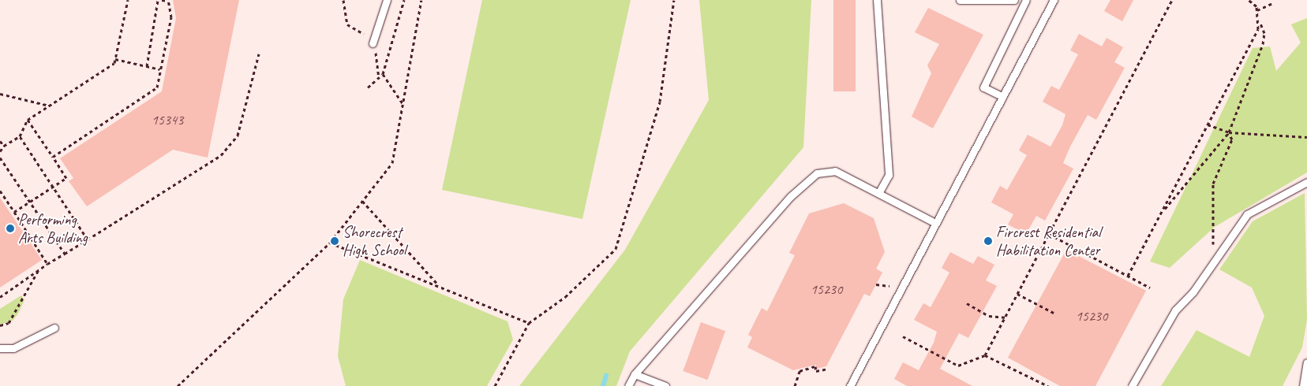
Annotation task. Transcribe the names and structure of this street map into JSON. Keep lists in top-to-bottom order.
{
  "places": ["Performing Arts Building", "Shorecrest High School", "Fircrest Residential Habilitation Center"],
  "house_numbers": ["15343", "15230", "15230"]
}
